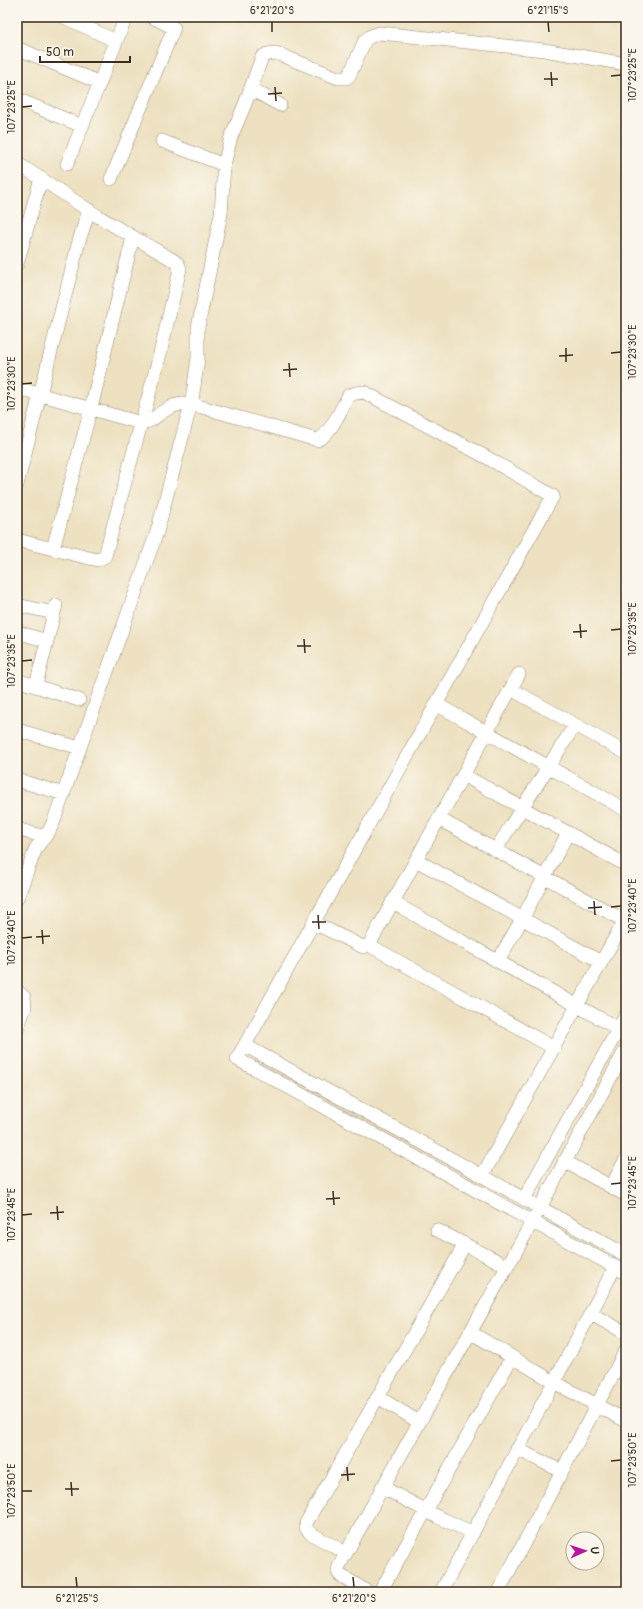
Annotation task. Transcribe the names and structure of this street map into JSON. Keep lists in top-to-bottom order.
{
  "scale_bar": "50 m",
  "north": "right",
  "coordinates": [
    "6°21'20\"S",
    "6°21'15\"S",
    "107°23'25\"E",
    "107°23'30\"E",
    "107°23'35\"E",
    "107°23'40\"E",
    "107°23'45\"E",
    "107°23'50\"E",
    "6°21'25\"S"
  ]
}
